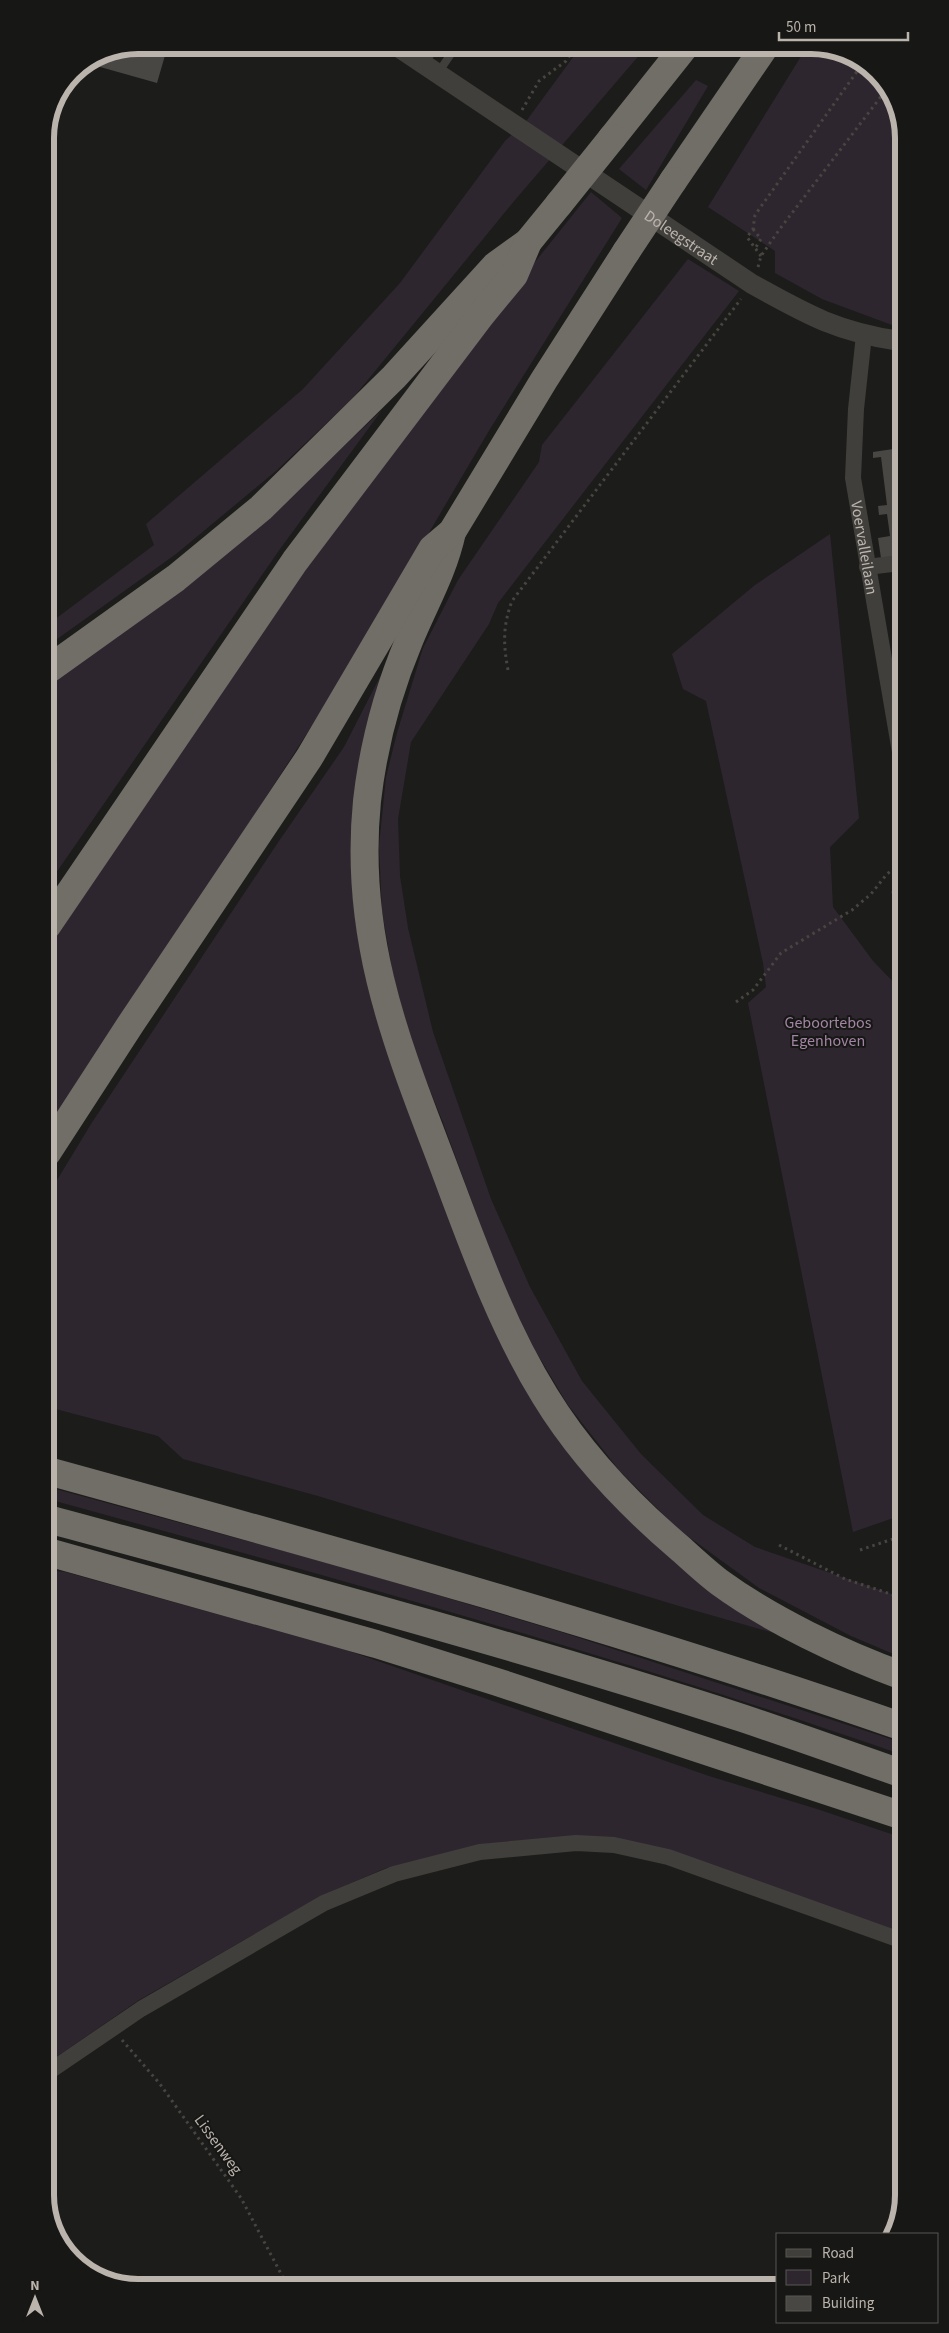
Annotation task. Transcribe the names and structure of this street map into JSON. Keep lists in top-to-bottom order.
{
  "streets": {
    "street": ["Doleegstraat", "Voervalleilaan"],
    "path": ["Lissenweg"]
  },
  "crossings": [
    ["Doleegstraat", "Voervalleilaan"]
  ],
  "parks": ["Geboortebos Egenhoven"],
  "legend": ["Road", "Park", "Building"],
  "scale_bar": "50 m",
  "north": "top"
}
